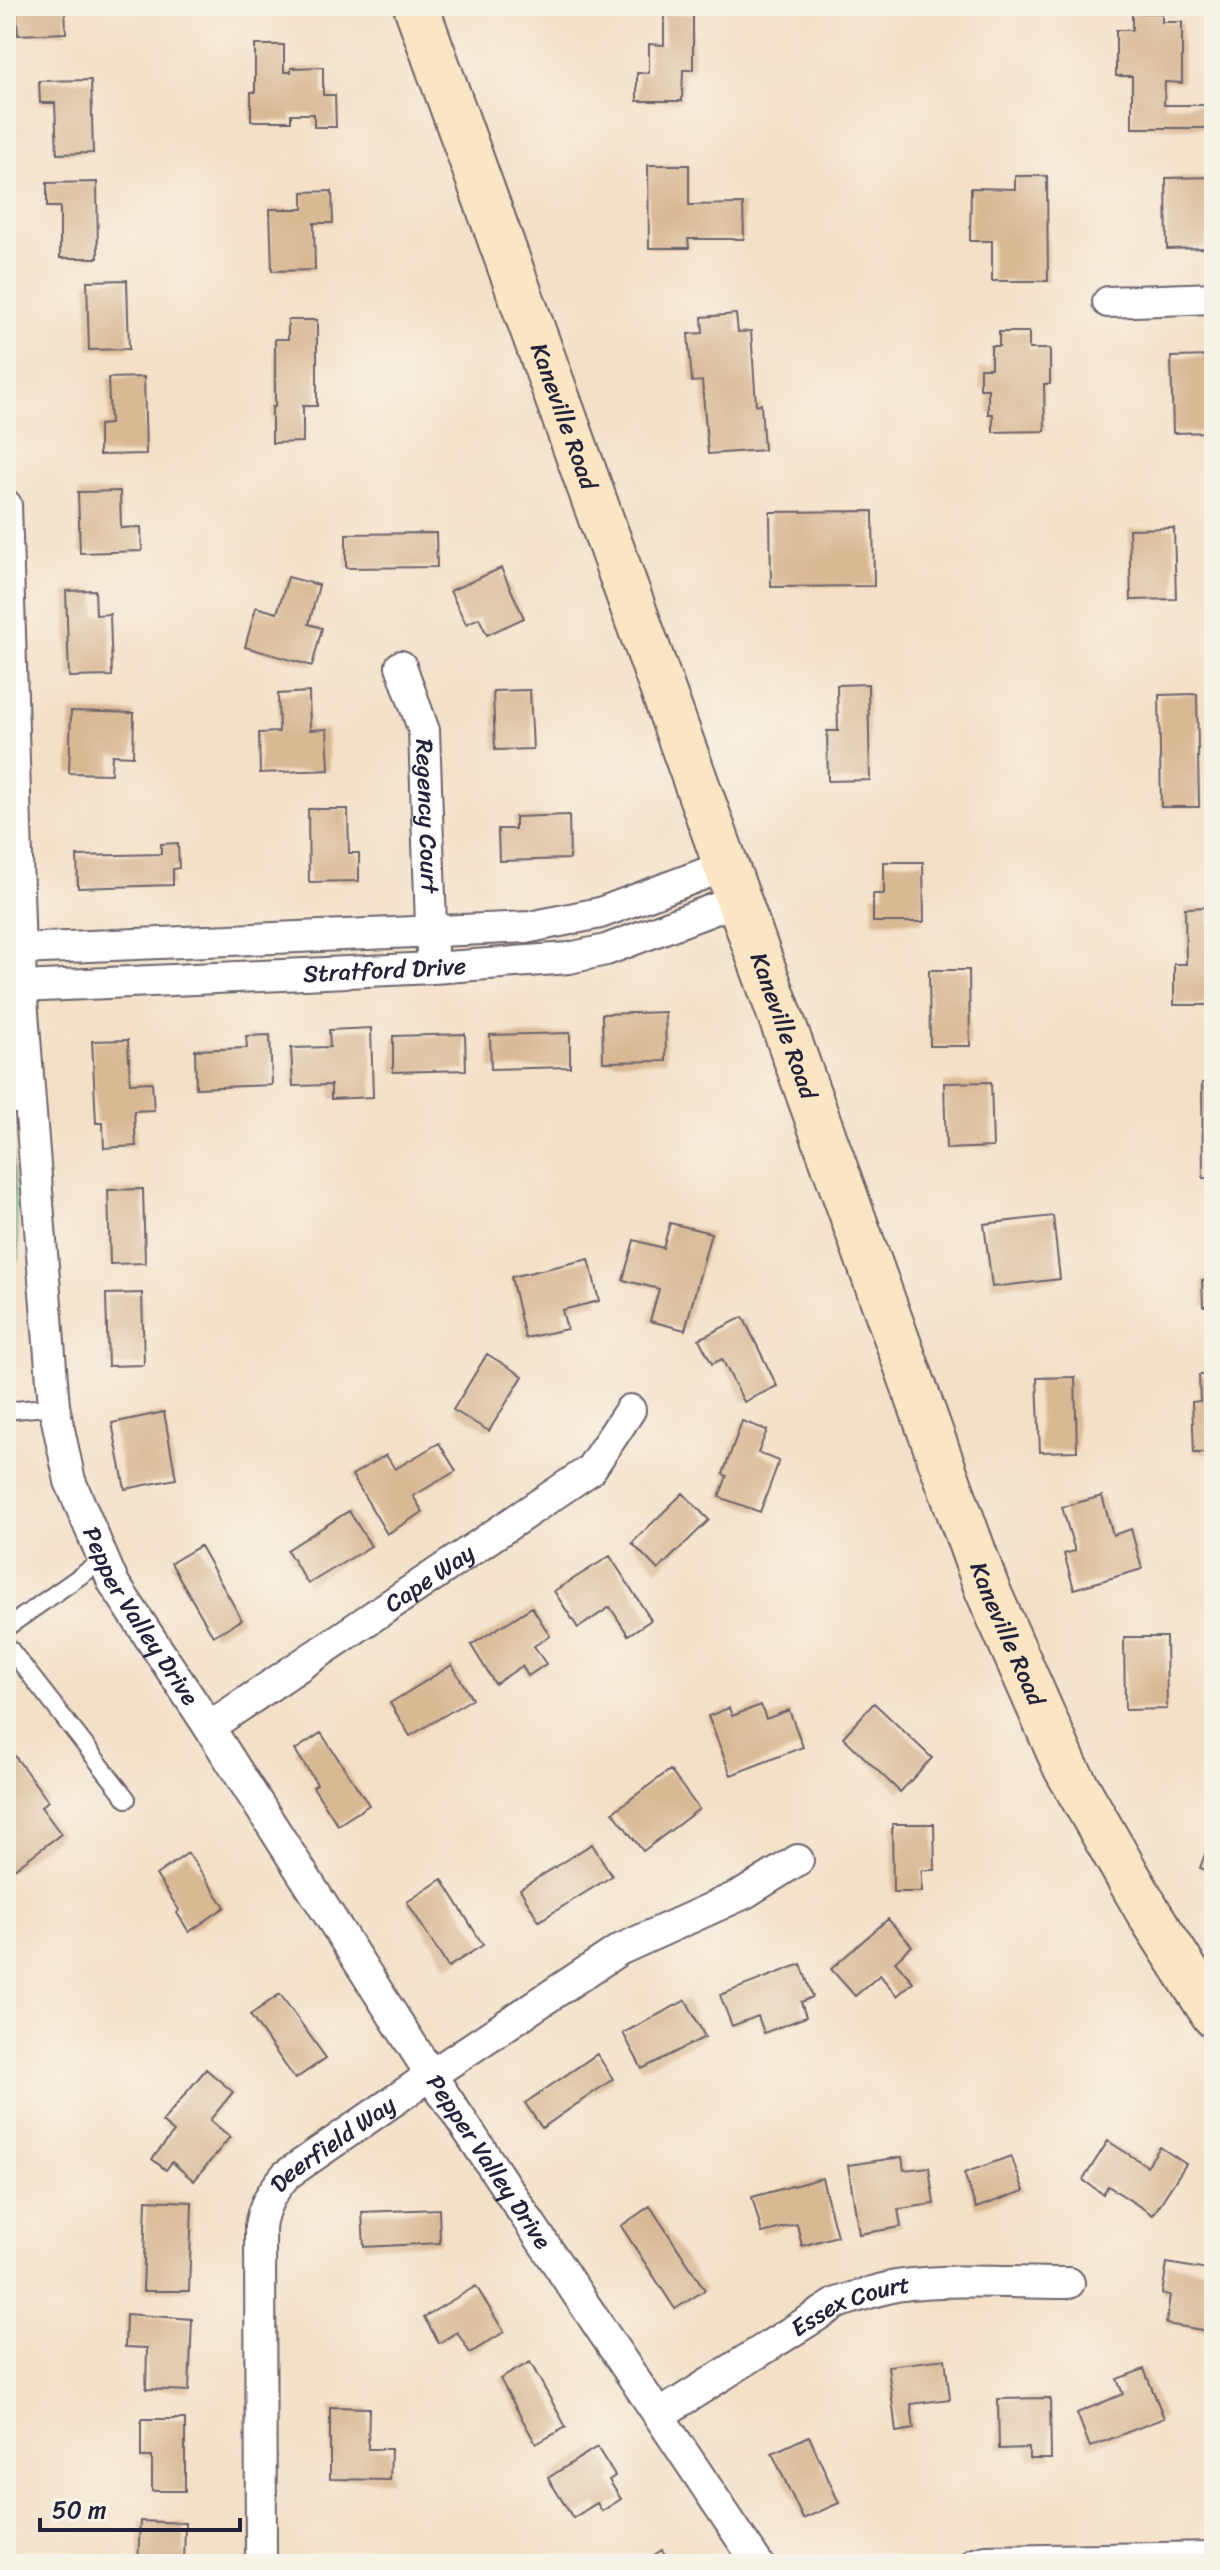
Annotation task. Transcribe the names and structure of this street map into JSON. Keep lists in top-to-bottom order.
{
  "streets": {
    "main road": ["Kaneville Road"],
    "street": [
      "Regency Court",
      "Stratford Drive",
      "Cape Way",
      "Pepper Valley Drive",
      "Deerfield Way",
      "Essex Court"
    ]
  },
  "crossings": [
    ["Kaneville Road", "Stratford Drive"],
    ["Regency Court", "Stratford Drive"],
    ["Stratford Drive", "Pepper Valley Drive"],
    ["Cape Way", "Pepper Valley Drive"],
    ["Pepper Valley Drive", "Deerfield Way"],
    ["Pepper Valley Drive", "Essex Court"]
  ],
  "scale_bar": "50 m"
}
